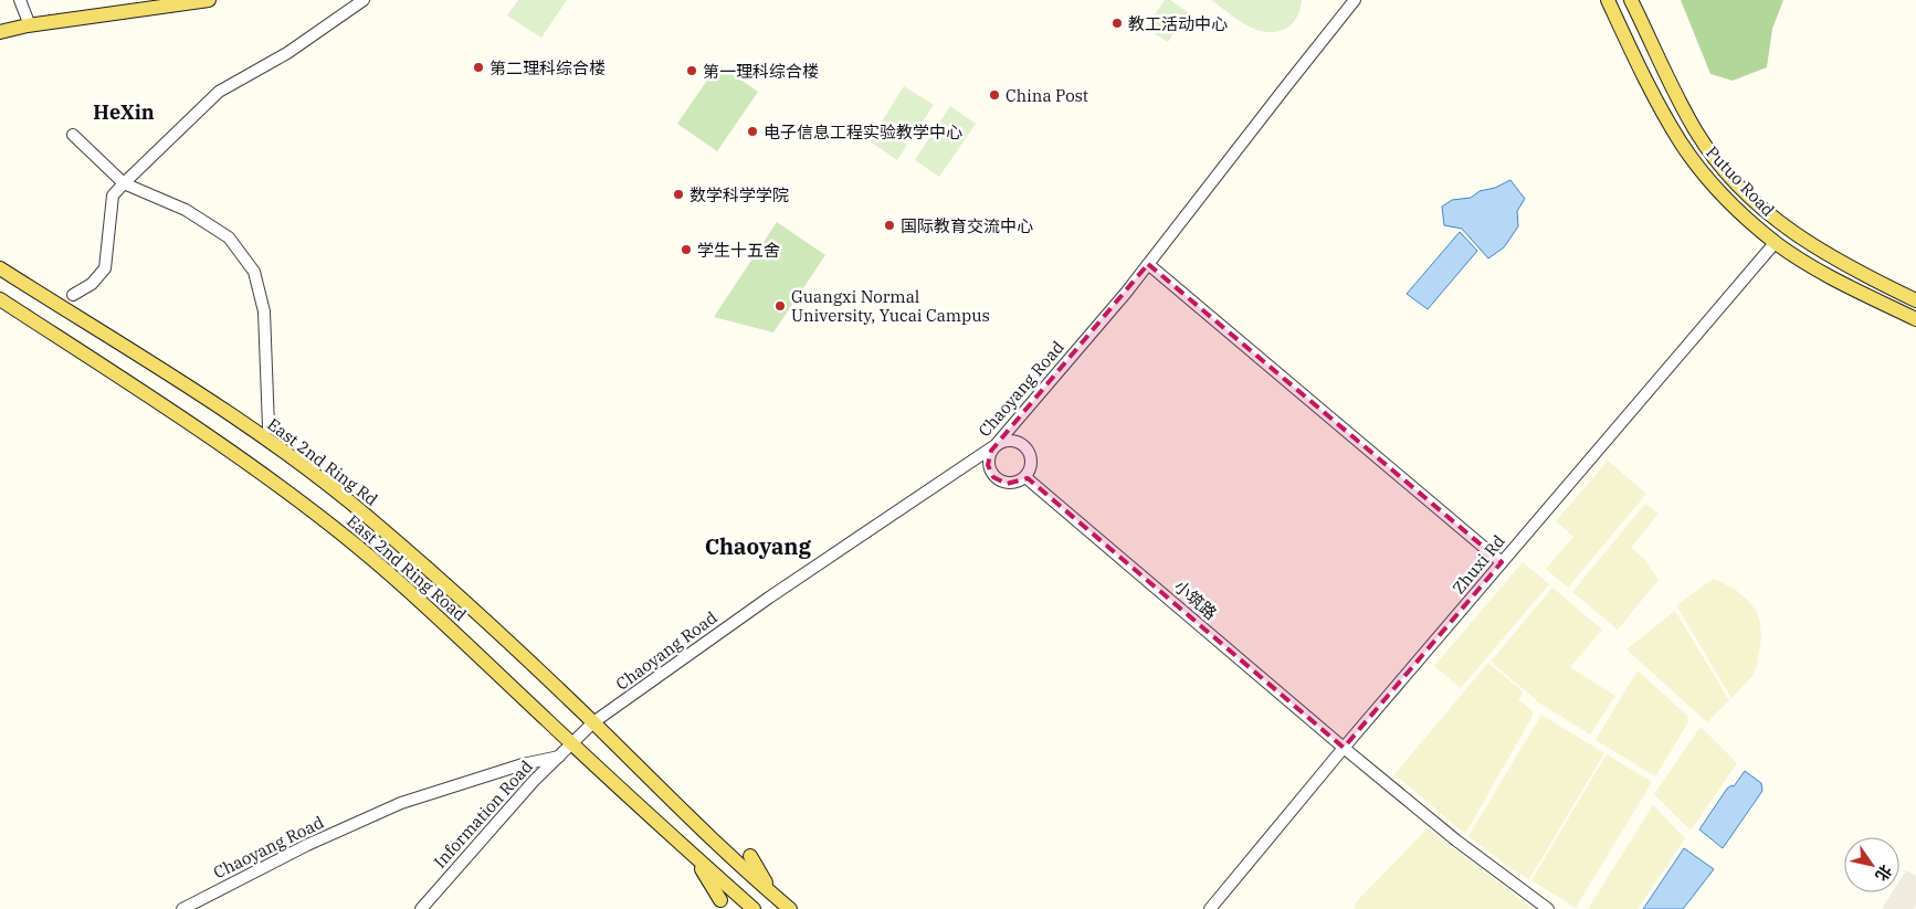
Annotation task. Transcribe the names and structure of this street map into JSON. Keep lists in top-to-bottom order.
{
  "streets": {
    "main road": ["Putuo Road", "East 2nd Ring Rd", "East 2nd Ring Road"],
    "street": [
      "Chaoyang Road",
      "Zhuxi Rd",
      "小筑路",
      "Information Road"
    ]
  },
  "crossings": [
    ["Putuo Road", "Zhuxi Rd"],
    ["Chaoyang Road", "East 2nd Ring Rd"],
    ["Chaoyang Road", "East 2nd Ring Road"],
    ["Chaoyang Road", "小筑路"],
    ["Chaoyang Road", "Information Road"],
    ["Zhuxi Rd", "小筑路"],
    ["East 2nd Ring Road", "Information Road"]
  ],
  "districts": ["HeXin", "Chaoyang"],
  "places": [
    "教工活动中心",
    "第二理科综合楼",
    "第一理科综合楼",
    "China Post",
    "电子信息工程实验教学中心",
    "数学科学学院",
    "国际教育交流中心",
    "学生十五舍",
    "Guangxi Normal University, Yucai Campus"
  ],
  "north": "bottom right"
}
